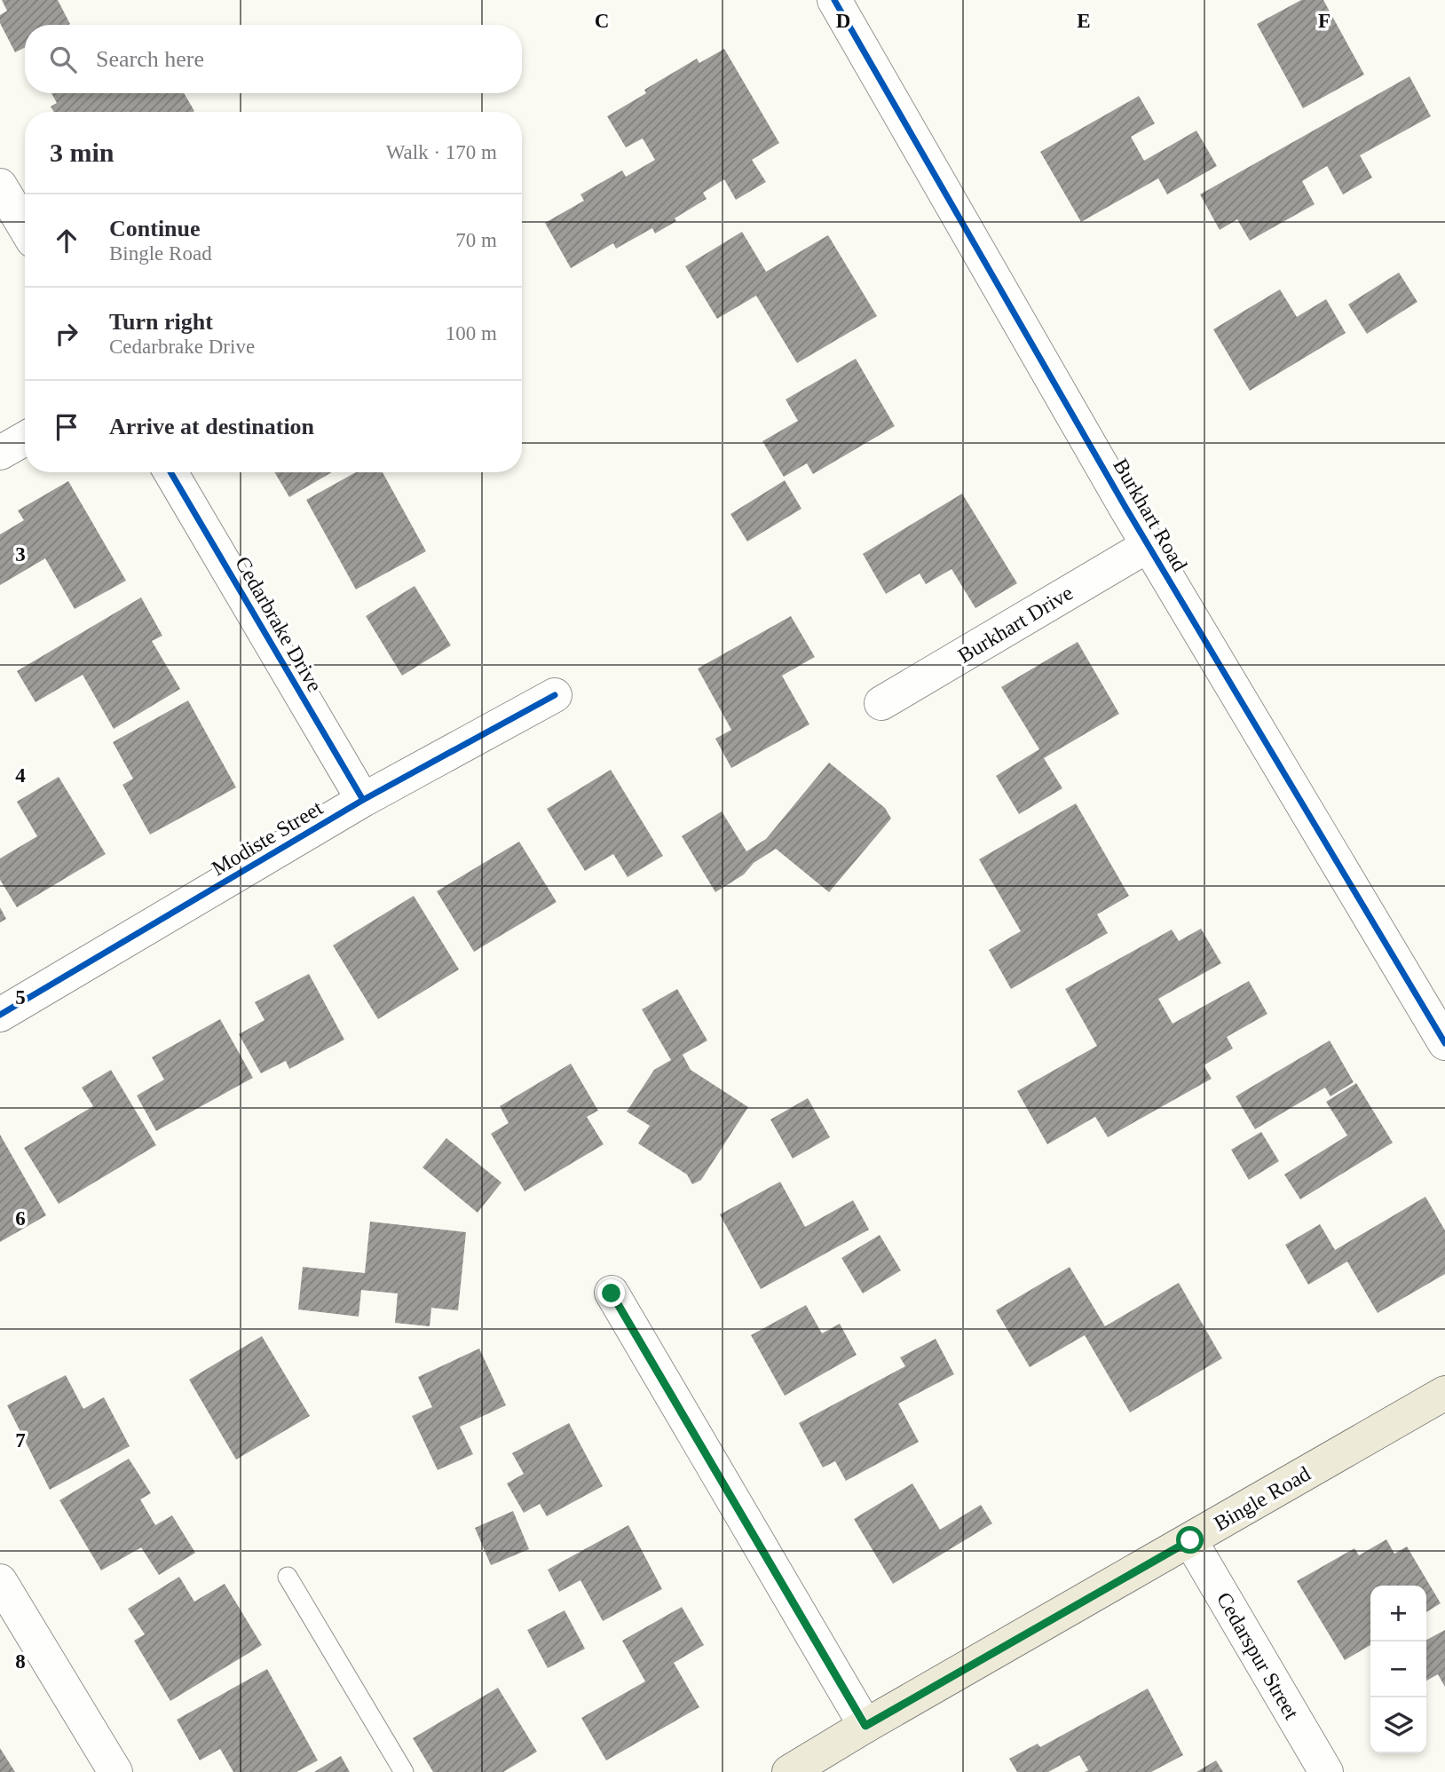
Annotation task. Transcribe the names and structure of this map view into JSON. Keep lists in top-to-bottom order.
{
  "streets": {
    "main road": ["Bingle Road"],
    "street": [
      "Burkhart Road",
      "Cedarbrake Drive",
      "Burkhart Drive",
      "Modiste Street",
      "Cedarspur Street"
    ]
  },
  "crossings": [
    ["Burkhart Road", "Burkhart Drive"],
    ["Cedarbrake Drive", "Modiste Street"],
    ["Bingle Road", "Cedarspur Street"]
  ],
  "page": {
    "search": "Search here",
    "heading": ["3 min", "Walk · 170 m"],
    "list": [
      ["Continue", "Bingle Road", "70 m"],
      ["Turn right", "Cedarbrake Drive", "100 m"],
      "Arrive at destination"
    ],
    "map_buttons": ["+", "−"]
  },
  "grid": {
    "columns": [
      "C",
      "D",
      "E",
      "F"
    ],
    "rows": [
      "3",
      "4",
      "5",
      "6",
      "7",
      "8"
    ]
  }
}
